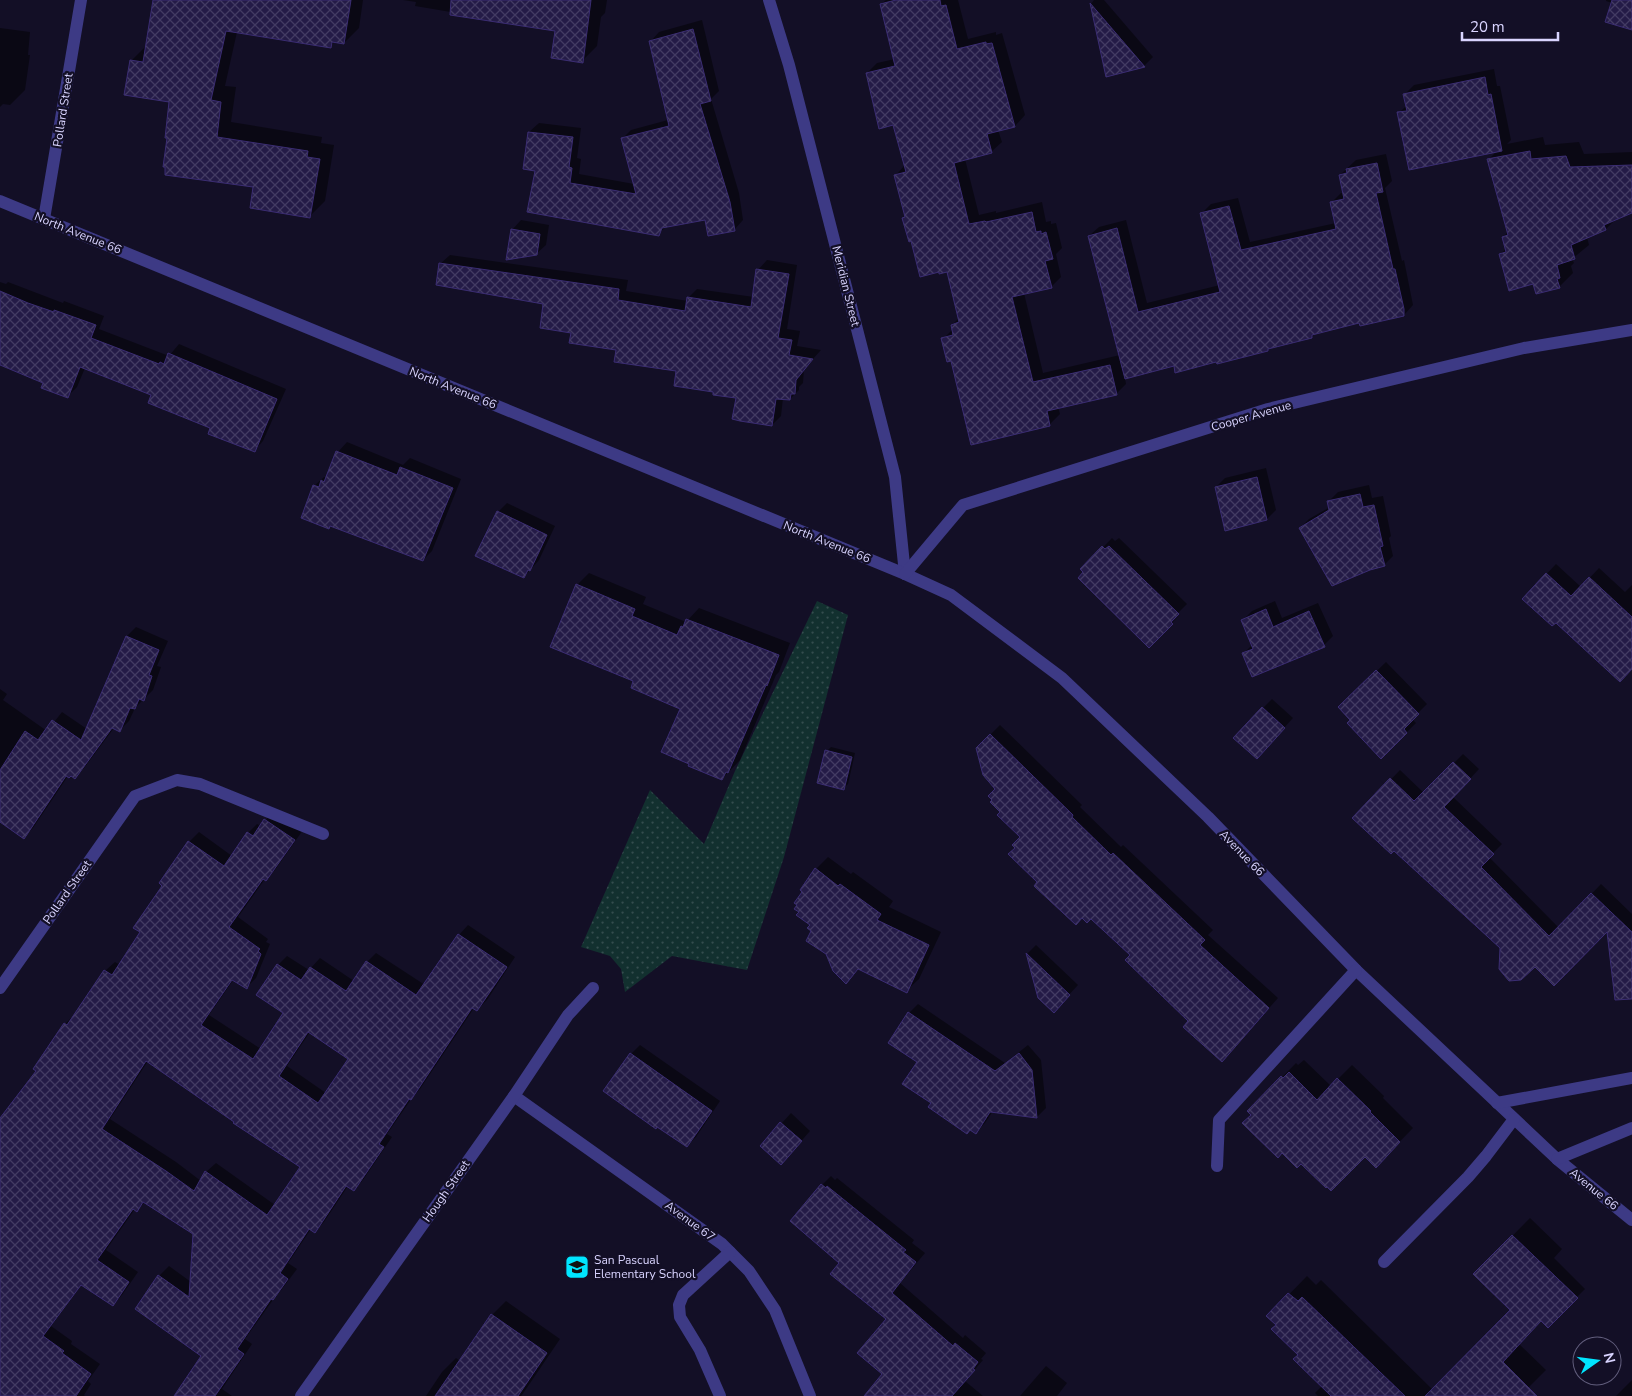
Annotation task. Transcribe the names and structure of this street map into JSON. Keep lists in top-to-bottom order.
{
  "streets": {
    "street": [
      "Pollard Street",
      "North Avenue 66",
      "Meridian Street",
      "Cooper Avenue",
      "Avenue 66",
      "Hough Street",
      "Avenue 67"
    ]
  },
  "crossings": [
    ["Pollard Street", "North Avenue 66"],
    ["North Avenue 66", "Meridian Street"],
    ["North Avenue 66", "Cooper Avenue"],
    ["North Avenue 66", "Avenue 66"],
    ["Meridian Street", "Cooper Avenue"],
    ["Meridian Street", "Avenue 66"],
    ["Cooper Avenue", "Avenue 66"],
    ["Hough Street", "Avenue 67"]
  ],
  "places": {
    "school or university": ["San Pascual Elementary School"]
  },
  "scale_bar": "20 m",
  "north": "right"
}
